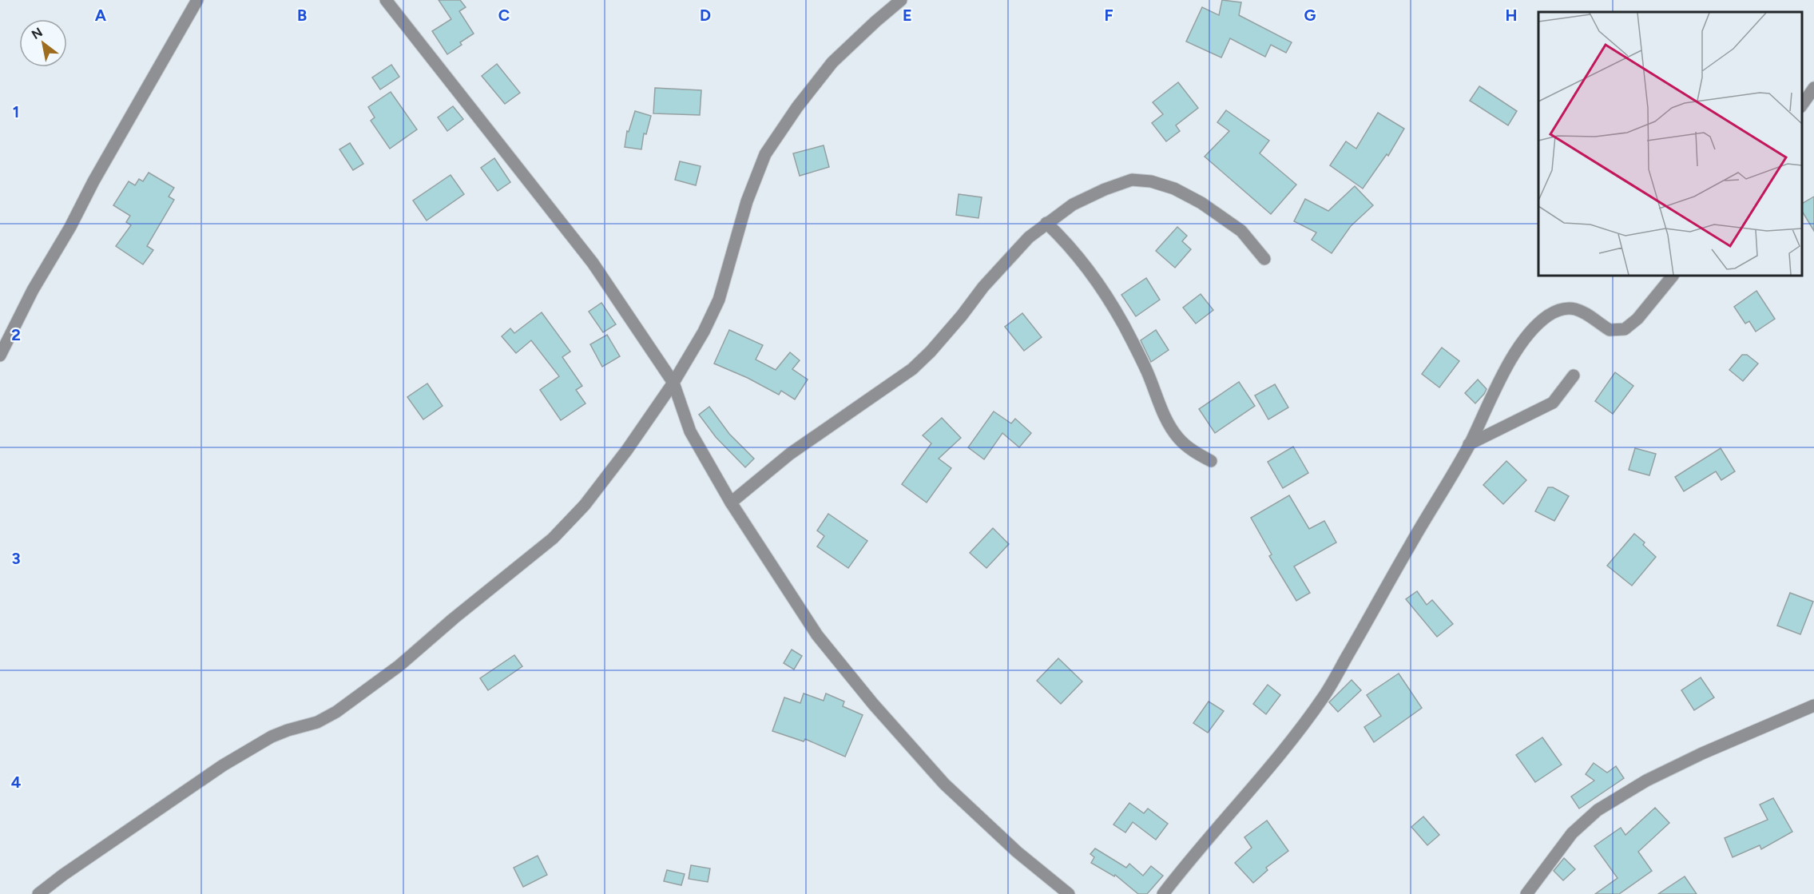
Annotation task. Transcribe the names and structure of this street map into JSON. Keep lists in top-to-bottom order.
{
  "north": "top left",
  "grid": {
    "columns": [
      "A",
      "B",
      "C",
      "D",
      "E",
      "F",
      "G",
      "H"
    ],
    "rows": [
      "1",
      "2",
      "3",
      "4"
    ]
  }
}
